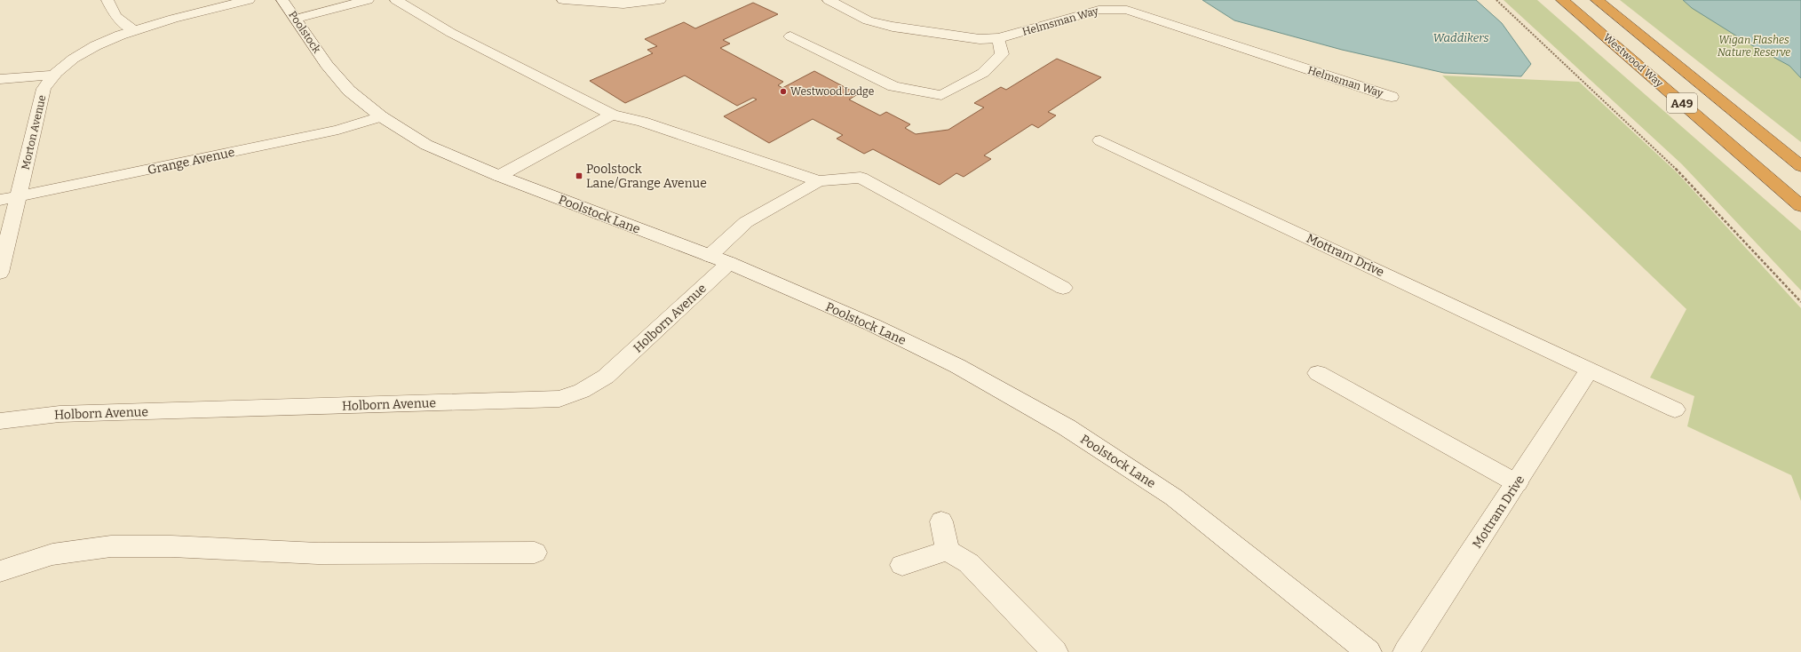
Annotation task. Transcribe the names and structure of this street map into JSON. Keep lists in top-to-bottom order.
{
  "streets": {
    "highway": ["Westwood Way", "A49"],
    "street": [
      "Helmsman Way",
      "Poolstock",
      "Morton Avenue",
      "Grange Avenue",
      "Poolstock Lane",
      "Mottram Drive",
      "Holborn Avenue"
    ]
  },
  "crossings": [
    ["Poolstock", "Poolstock Lane"],
    ["Morton Avenue", "Grange Avenue"],
    ["Grange Avenue", "Poolstock Lane"],
    ["Poolstock Lane", "Holborn Avenue"]
  ],
  "water": ["Waddikers"],
  "parks": ["Wigan Flashes Nature Reserve"],
  "places": {
    "other": ["Westwood Lodge"],
    "transit": ["Poolstock Lane/Grange Avenue"]
  }
}
